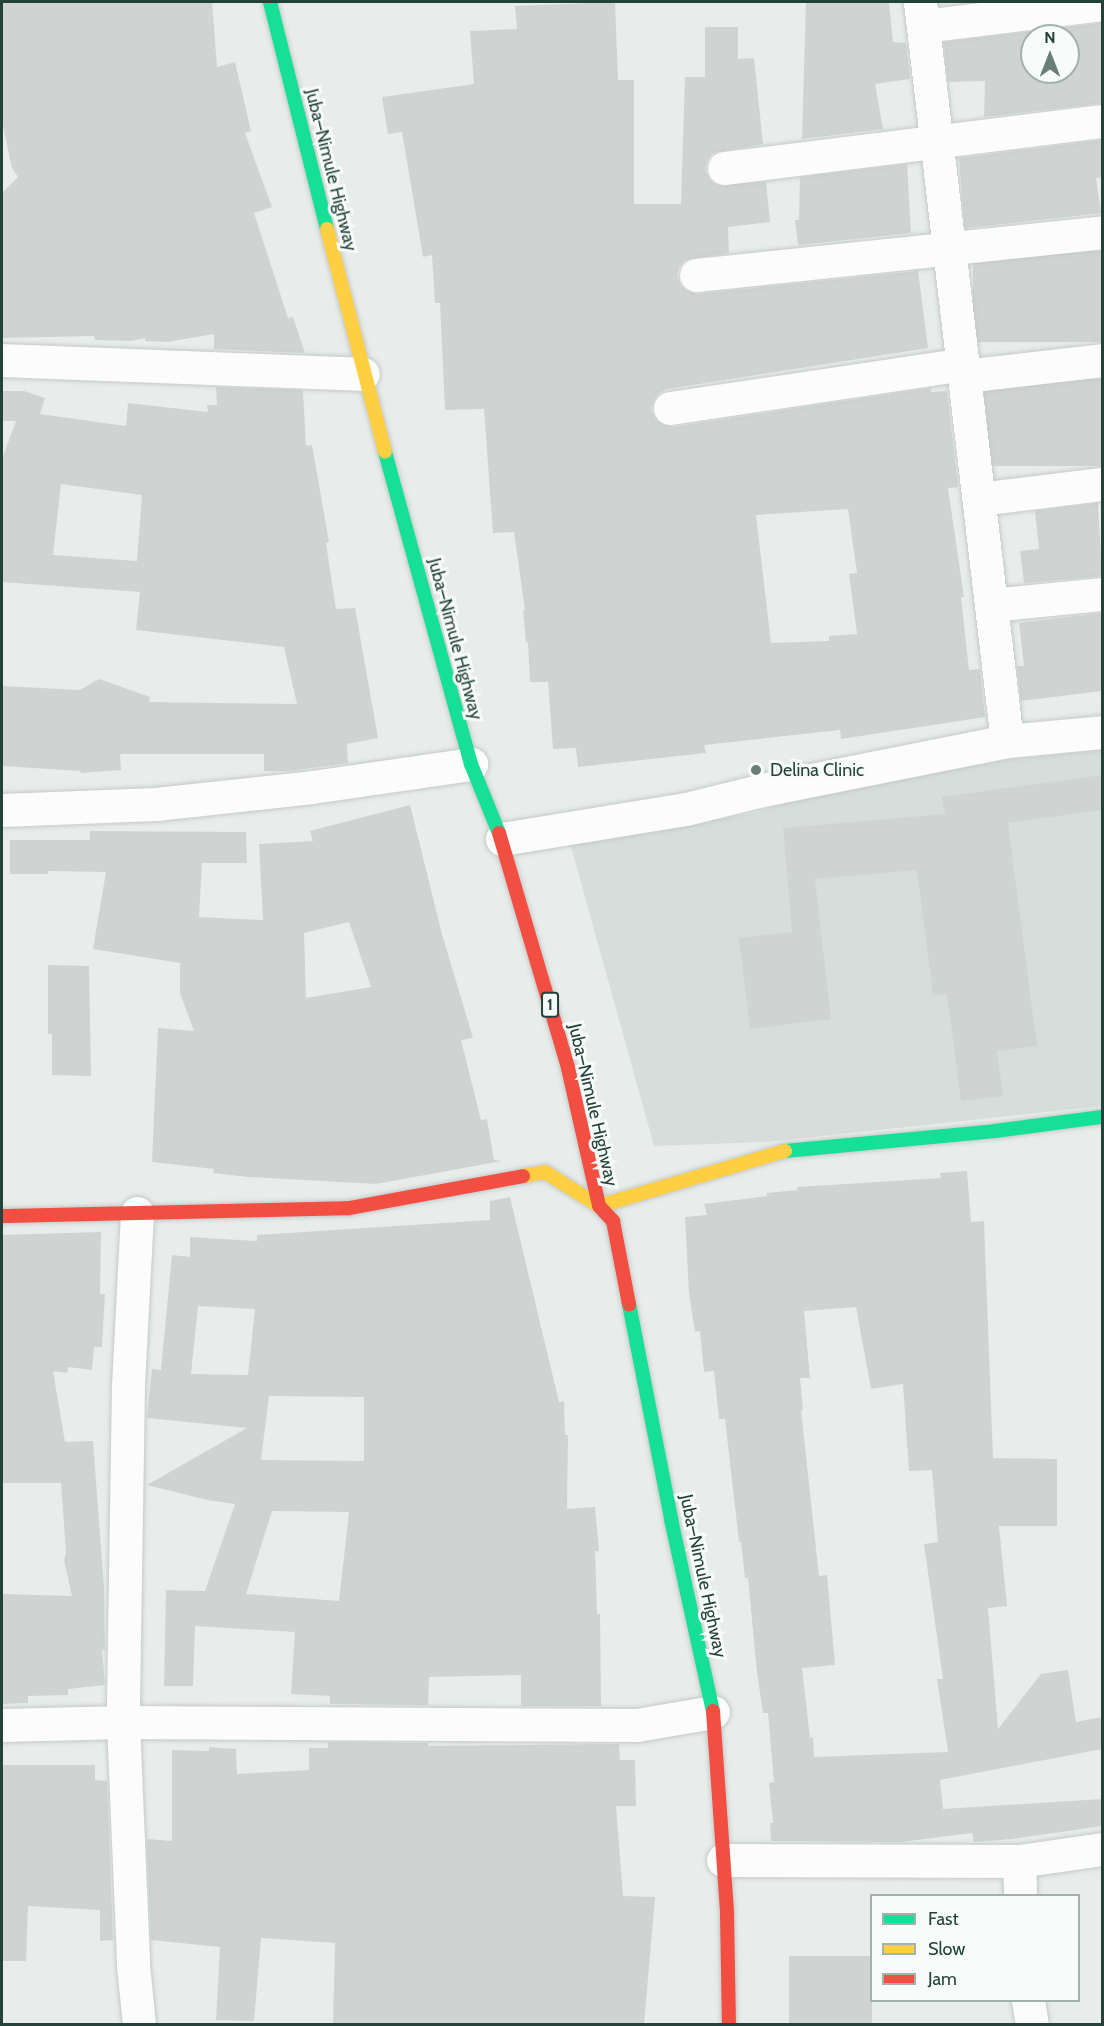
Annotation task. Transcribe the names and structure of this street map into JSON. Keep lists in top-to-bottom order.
{
  "streets": {
    "main road": ["Juba–Nimule Highway", "1"]
  },
  "places": ["Delina Clinic"],
  "legend": ["Fast", "Slow", "Jam"],
  "north": "top"
}
